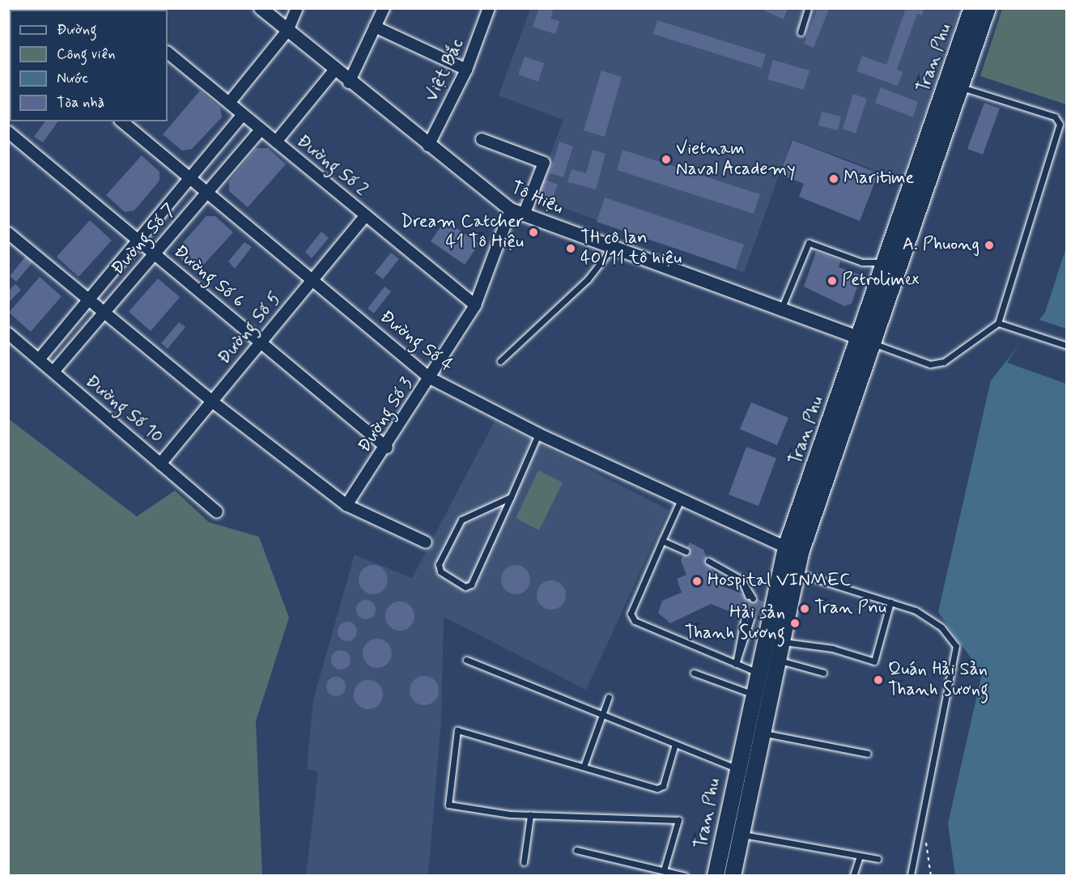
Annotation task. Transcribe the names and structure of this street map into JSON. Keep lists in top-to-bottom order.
{
  "streets": {
    "main road": ["Tran Phu"],
    "street": [
      "Việt Bắc",
      "Đường Số 2",
      "Tô Hiệu",
      "Đường Số 7",
      "Đường Số 6",
      "Đường Số 5",
      "Đường Số 4",
      "Đường Số 10",
      "Đường Số 3"
    ]
  },
  "crossings": [
    ["Tran Phu", "Tô Hiệu"],
    ["Tran Phu", "Đường Số 4"],
    ["Việt Bắc", "Tô Hiệu"],
    ["Đường Số 2", "Đường Số 7"],
    ["Đường Số 2", "Đường Số 5"],
    ["Đường Số 2", "Đường Số 3"],
    ["Tô Hiệu", "Đường Số 3"],
    ["Đường Số 7", "Đường Số 6"],
    ["Đường Số 7", "Đường Số 4"],
    ["Đường Số 7", "Đường Số 10"],
    ["Đường Số 6", "Đường Số 5"],
    ["Đường Số 6", "Đường Số 3"],
    ["Đường Số 5", "Đường Số 4"],
    ["Đường Số 5", "Đường Số 10"],
    ["Đường Số 4", "Đường Số 3"]
  ],
  "places": [
    "Vietnam Naval Academy",
    "Maritime",
    "Dream Catcher 41 Tô Hiệu",
    "A. Phuong",
    "TH cô lan 40/11 tô hiệu",
    "Petrolimex",
    "Hospital VINMEC",
    "Tran Pnu",
    "Hải sản Thanh Sương",
    "Quán Hải Sản Thanh Sương"
  ],
  "legend": [
    "Đường",
    "Công viên",
    "Nước",
    "Tòa nhà"
  ]
}
